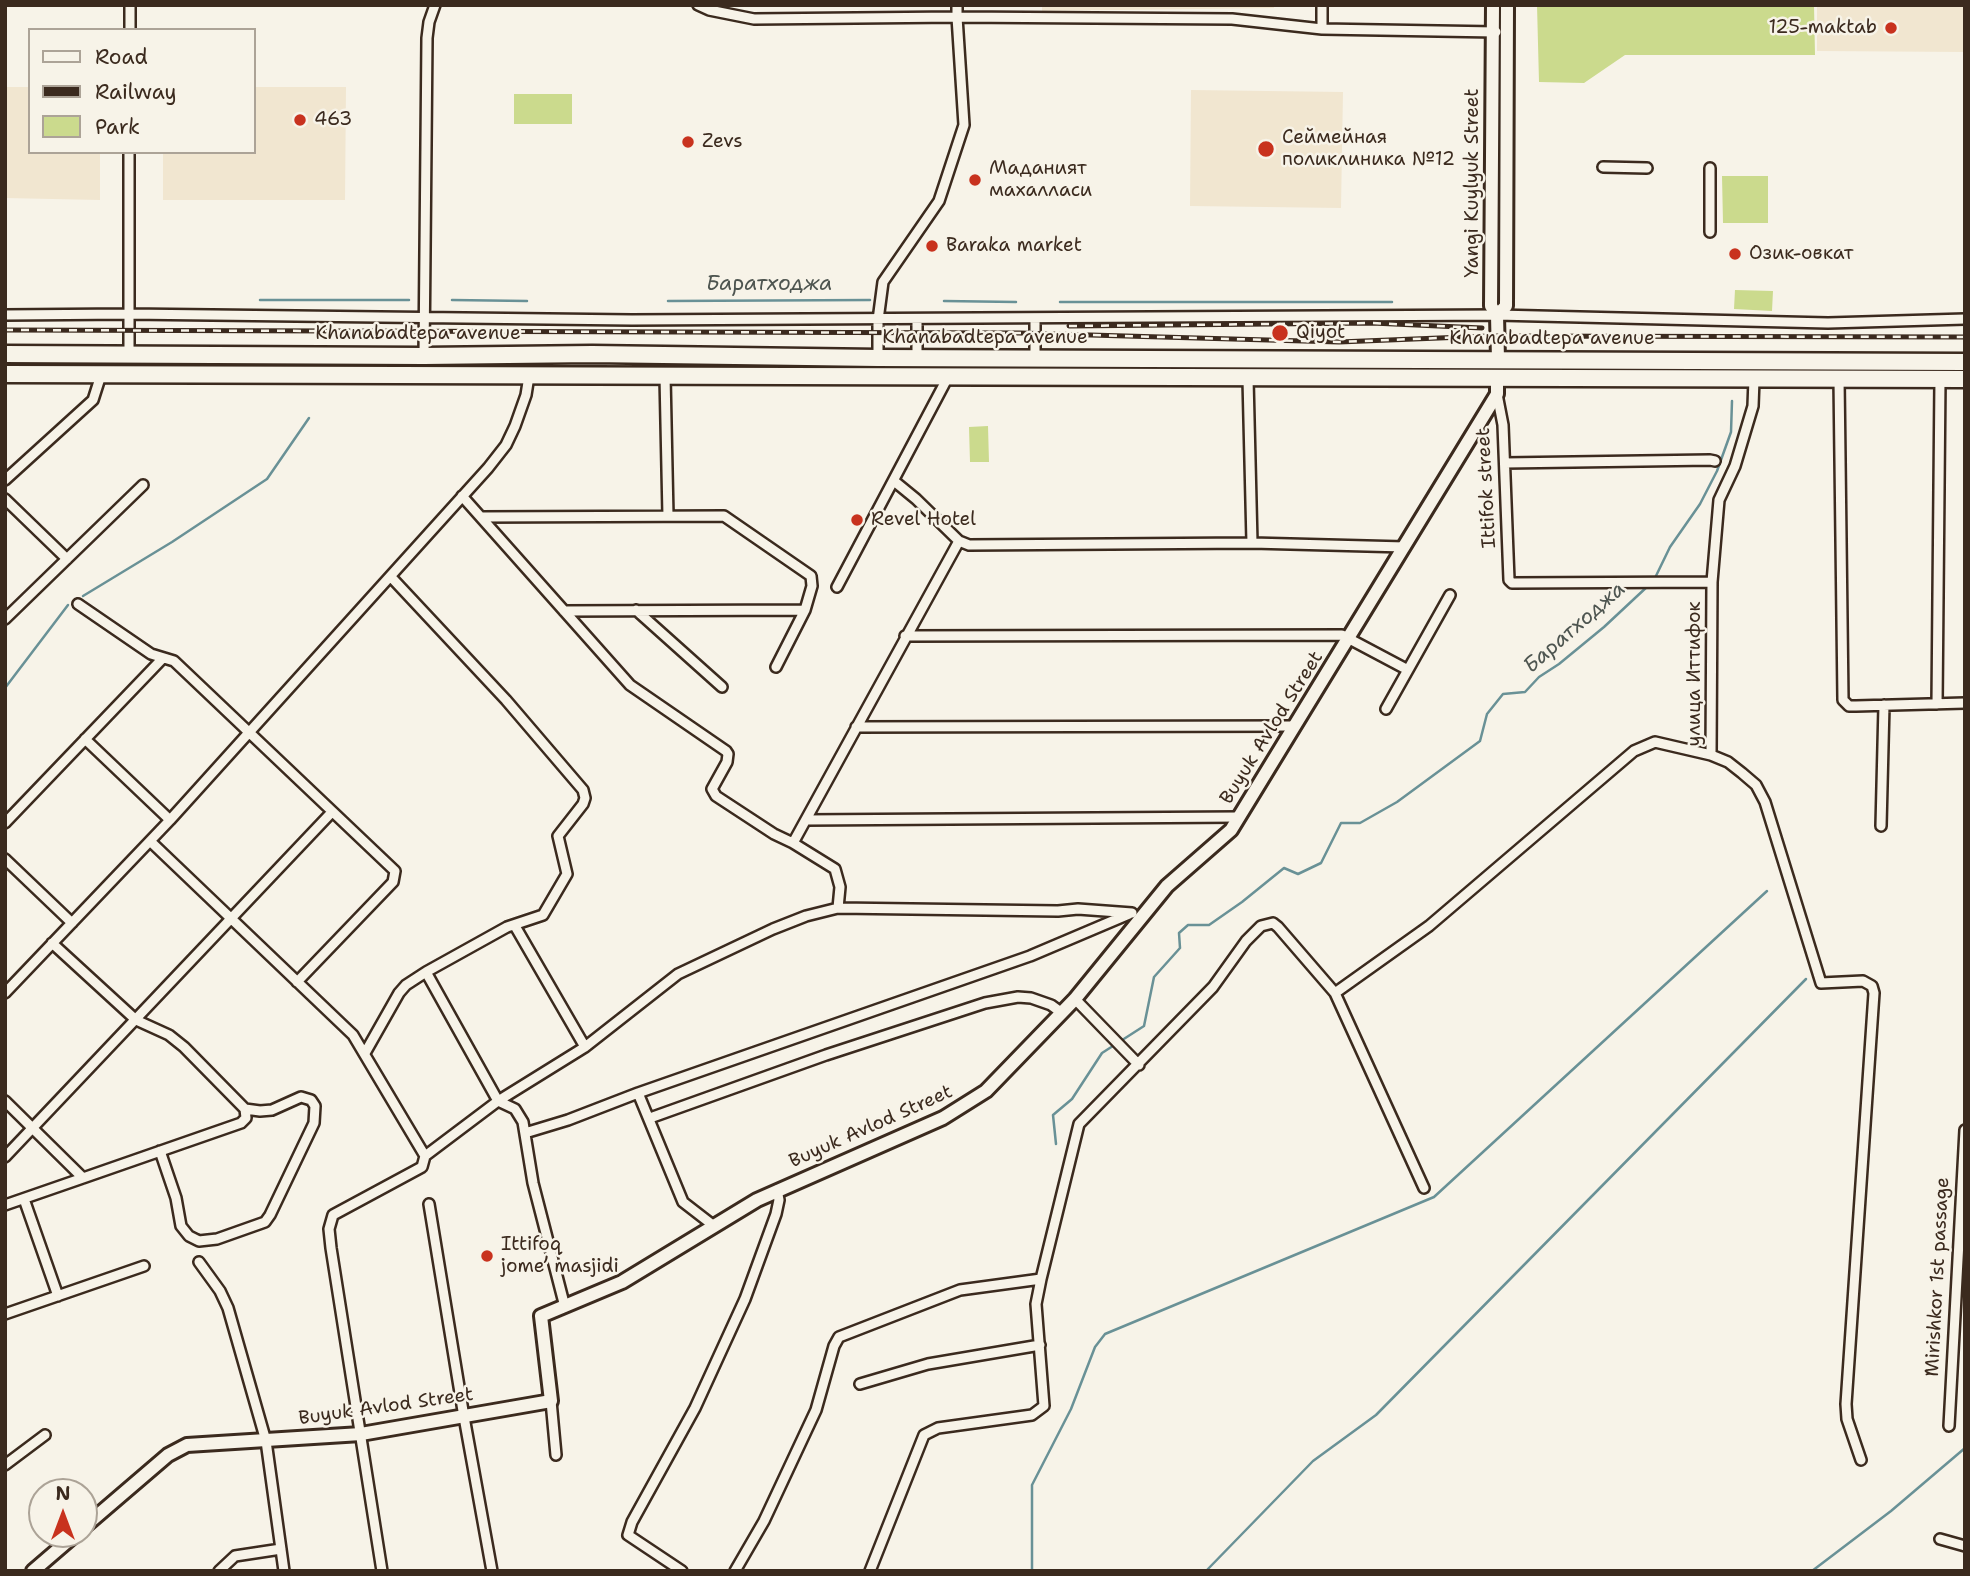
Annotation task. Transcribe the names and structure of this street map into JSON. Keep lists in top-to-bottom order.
{
  "streets": {
    "highway": ["Khanabadtepa avenue"],
    "street": [
      "Yangi Kuylyuk Street",
      "Ittifok street",
      "улица Иттифок",
      "Buyuk Avlod Street",
      "Mirishkor 1st passage"
    ]
  },
  "crossings": [
    ["Yangi Kuylyuk Street", "Khanabadtepa avenue"],
    ["Khanabadtepa avenue", "Ittifok street"],
    ["Khanabadtepa avenue", "улица Иттифок"],
    ["Khanabadtepa avenue", "Buyuk Avlod Street"],
    ["Ittifok street", "улица Иттифок"],
    ["Ittifok street", "Buyuk Avlod Street"]
  ],
  "water": ["Баратходжа"],
  "places": [
    "125-maktab",
    "463",
    "Zevs",
    "Сеймейная поликлиника №12",
    "Маданият махалласи",
    "Baraka market",
    "Озик-овкат",
    "Qiyot",
    "Revel Hotel",
    "Ittifoq jome’ masjidi"
  ],
  "legend": ["Road", "Railway", "Park"],
  "north": "top"
}
